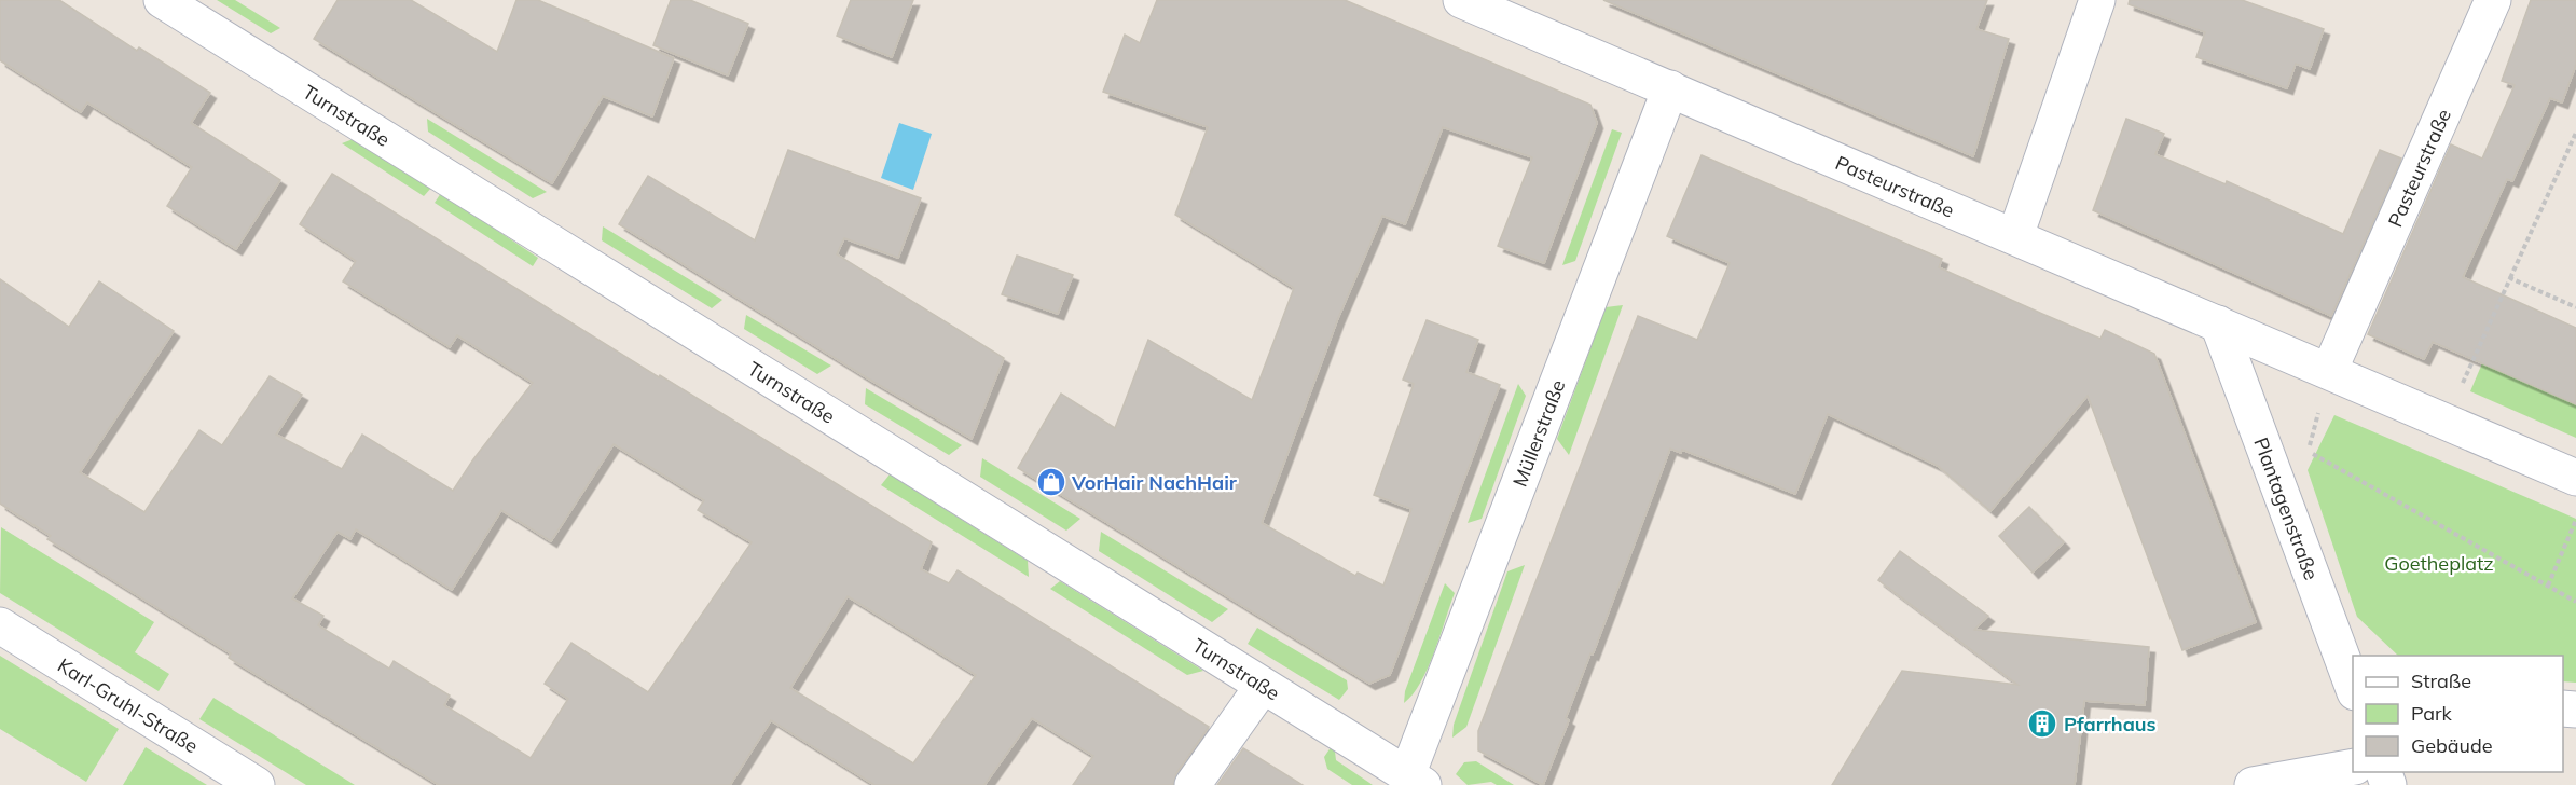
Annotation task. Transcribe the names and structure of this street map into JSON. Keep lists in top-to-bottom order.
{
  "streets": {
    "street": [
      "Turnstraße",
      "Pasteurstraße",
      "Müllerstraße",
      "Plantagenstraße",
      "Karl-Gruhl-Straße"
    ]
  },
  "crossings": [
    ["Turnstraße", "Müllerstraße"],
    ["Pasteurstraße", "Müllerstraße"],
    ["Pasteurstraße", "Plantagenstraße"]
  ],
  "parks": ["Goetheplatz"],
  "places": {
    "shop": ["VorHair NachHair"],
    "building": ["Pfarrhaus"]
  },
  "legend": ["Straße", "Park", "Gebäude"]
}
